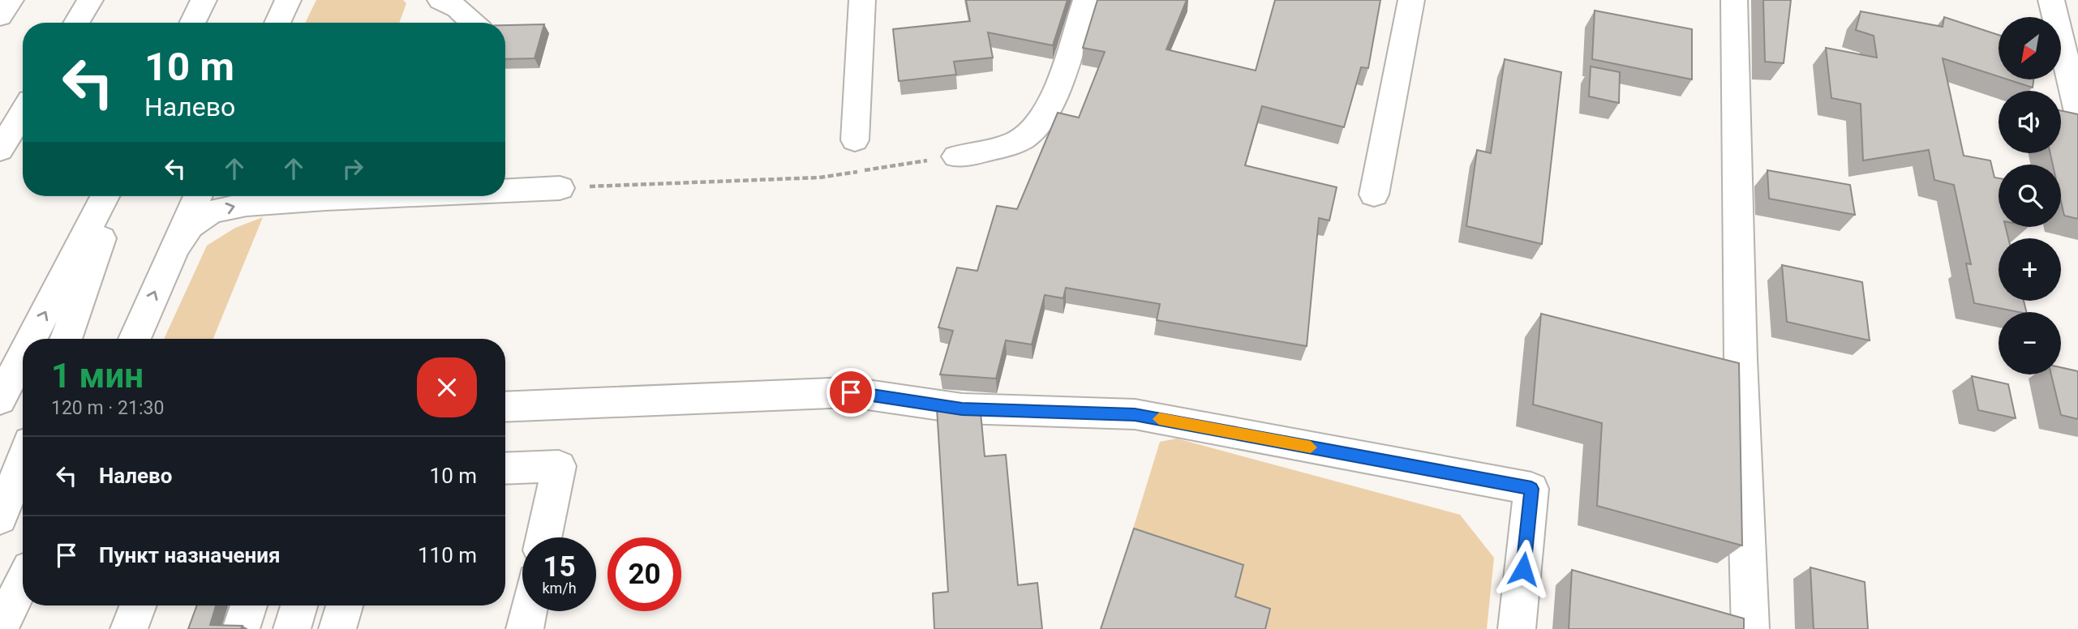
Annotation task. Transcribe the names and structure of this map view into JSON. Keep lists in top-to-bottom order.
{
  "north": "bottom left",
  "page": {
    "map_buttons": ["+", "−"],
    "turn": ["10 m", "Налево"],
    "heading": ["1 мин", "120 m · 21:30"],
    "list": [
      {
        "name": "Налево",
        "value": "10 m"
      },
      {
        "name": "Пункт назначения",
        "value": "110 m"
      }
    ],
    "speed": "15 km/h",
    "limit": "20"
  }
}
